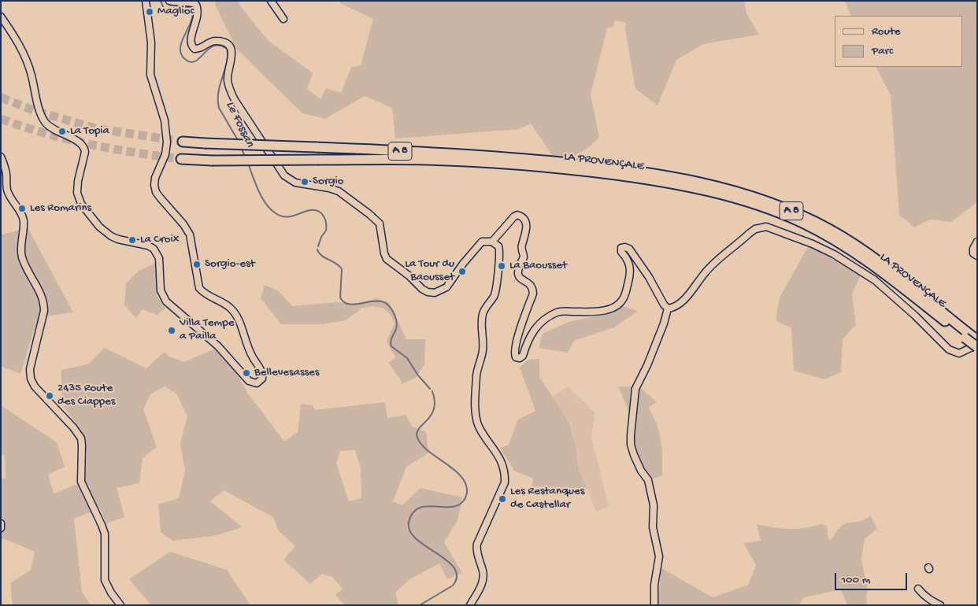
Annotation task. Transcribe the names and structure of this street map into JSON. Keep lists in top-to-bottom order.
{
  "streets": {
    "highway": ["A 8", "LA PROVENÇALE"]
  },
  "water": ["Le Fossan"],
  "places": [
    "Maglioc",
    "La Topia",
    "Sorgio",
    "Les Romarins",
    "La Croix",
    "Sorgio-est",
    "La Baousset",
    "La Tour du Baousset",
    "Villa Tempe a Pailla",
    "Bellevesasses",
    "2435 Route des Ciappes",
    "Les Restanques de Castellar"
  ],
  "legend": ["Route", "Parc"],
  "scale_bar": "100 m"
}
